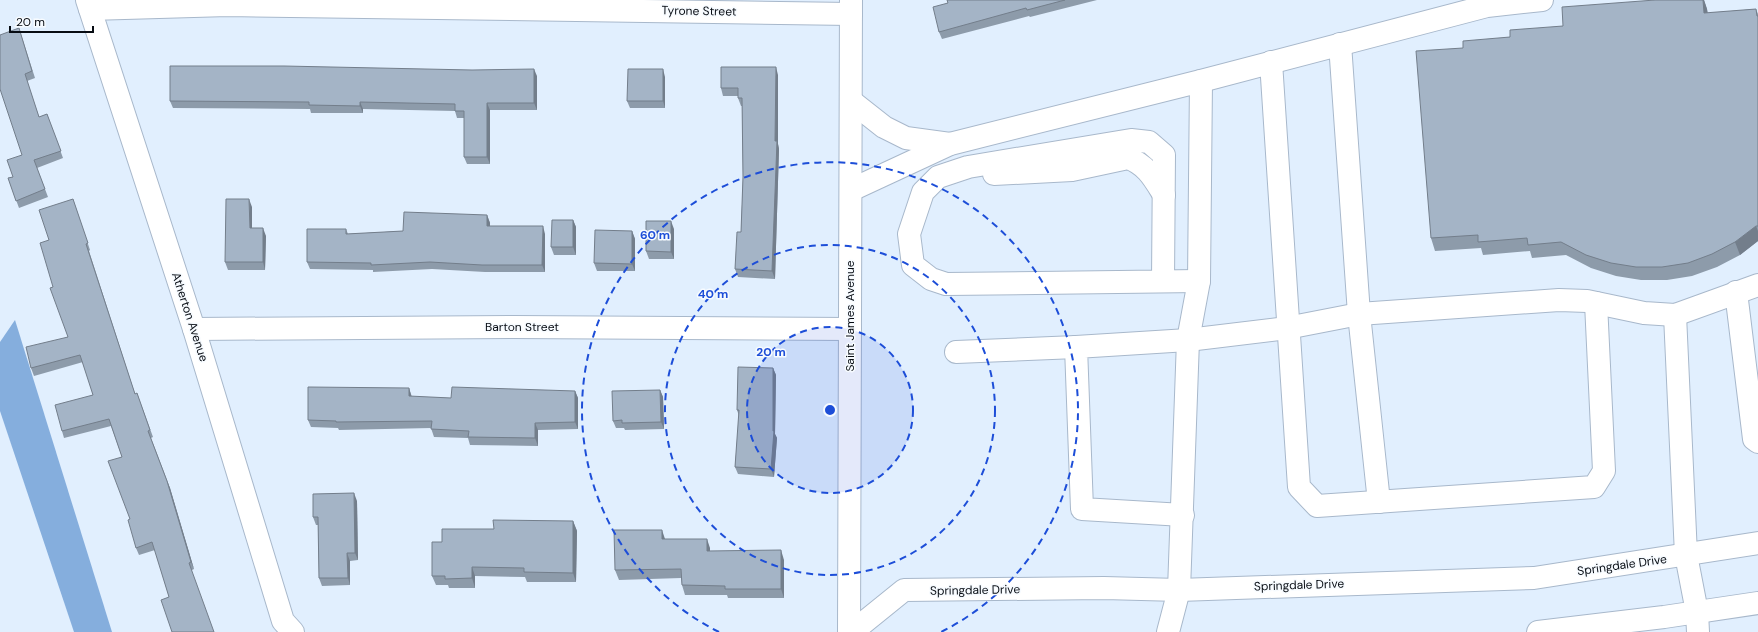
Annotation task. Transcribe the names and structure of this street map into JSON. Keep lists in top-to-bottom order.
{
  "streets": {
    "street": [
      "Tyrone Street",
      "Saint James Avenue",
      "Atherton Avenue",
      "Barton Street",
      "Springdale Drive"
    ]
  },
  "crossings": [
    ["Tyrone Street", "Saint James Avenue"],
    ["Tyrone Street", "Atherton Avenue"],
    ["Saint James Avenue", "Barton Street"],
    ["Saint James Avenue", "Springdale Drive"],
    ["Atherton Avenue", "Barton Street"]
  ],
  "scale_bar": "20 m",
  "rings": ["60 m", "40 m", "20 m"]
}
